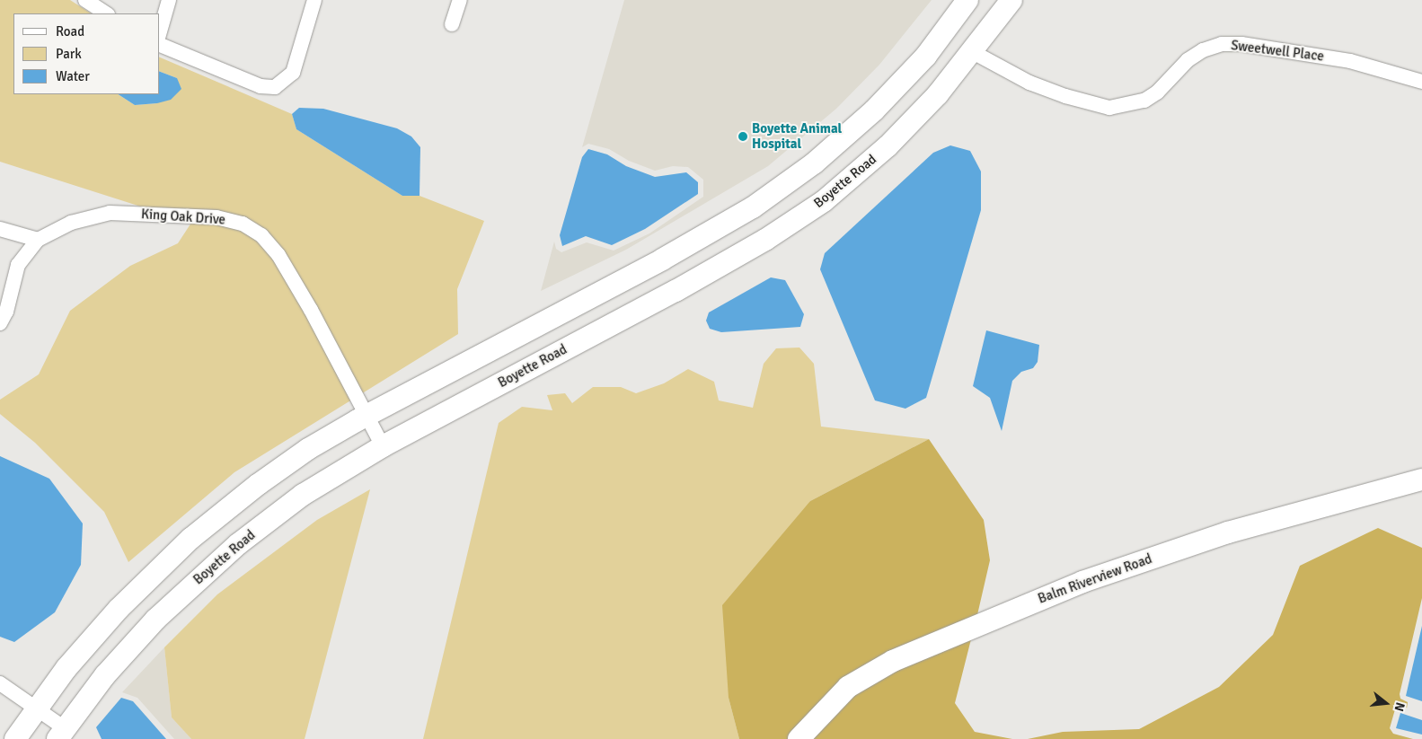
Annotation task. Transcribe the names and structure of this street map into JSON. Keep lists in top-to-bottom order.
{
  "streets": {
    "main road": ["Boyette Road", "Balm Riverview Road"],
    "street": ["Sweetwell Place", "King Oak Drive"]
  },
  "crossings": [
    ["Sweetwell Place", "Boyette Road"],
    ["Boyette Road", "King Oak Drive"]
  ],
  "places": ["Boyette Animal Hospital"],
  "legend": ["Road", "Park", "Water"],
  "north": "right"
}
